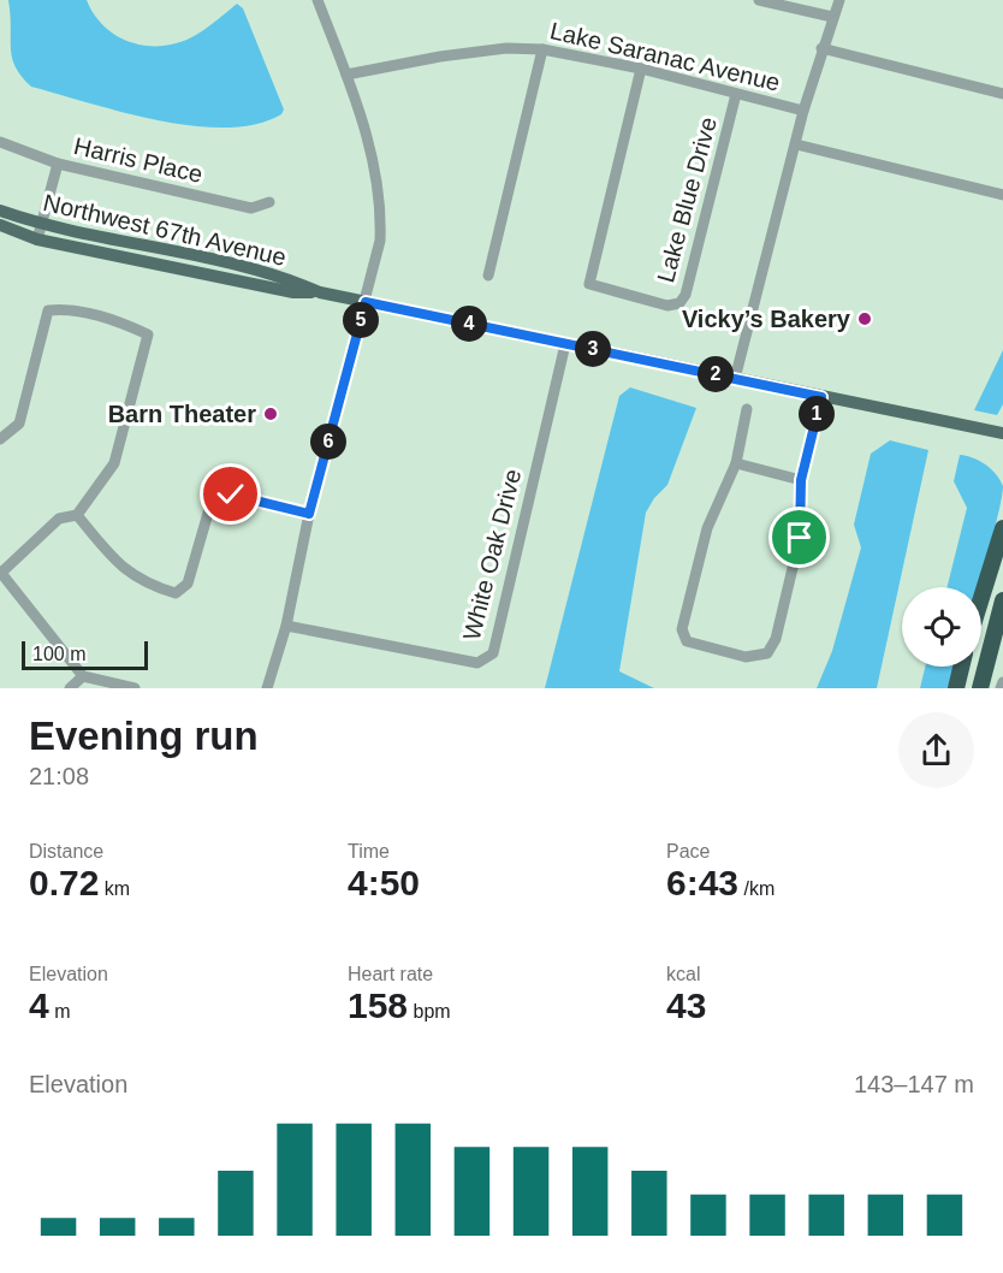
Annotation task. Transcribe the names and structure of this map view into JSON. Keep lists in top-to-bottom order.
{
  "streets": {
    "main road": ["Northwest 67th Avenue"],
    "street": [
      "Lake Saranac Avenue",
      "Harris Place",
      "Lake Blue Drive",
      "White Oak Drive"
    ]
  },
  "crossings": [
    ["Lake Saranac Avenue", "Lake Blue Drive"],
    ["Northwest 67th Avenue", "White Oak Drive"]
  ],
  "places": ["Vicky’s Bakery", "Barn Theater"],
  "scale_bar": "100 m",
  "page": {
    "pins": [
      "5",
      "4",
      "3",
      "2",
      "1",
      "6"
    ],
    "scale": "100 m",
    "heading": ["Evening run", "21:08"],
    "stats": [
      ["Distance", "0.72 km"],
      ["Time", "4:50"],
      ["Pace", "6:43 /km"],
      ["Elevation", "4 m"],
      ["Heart rate", "158 bpm"],
      ["kcal", "43"]
    ],
    "chart": ["Elevation", "143–147 m"]
  }
}
